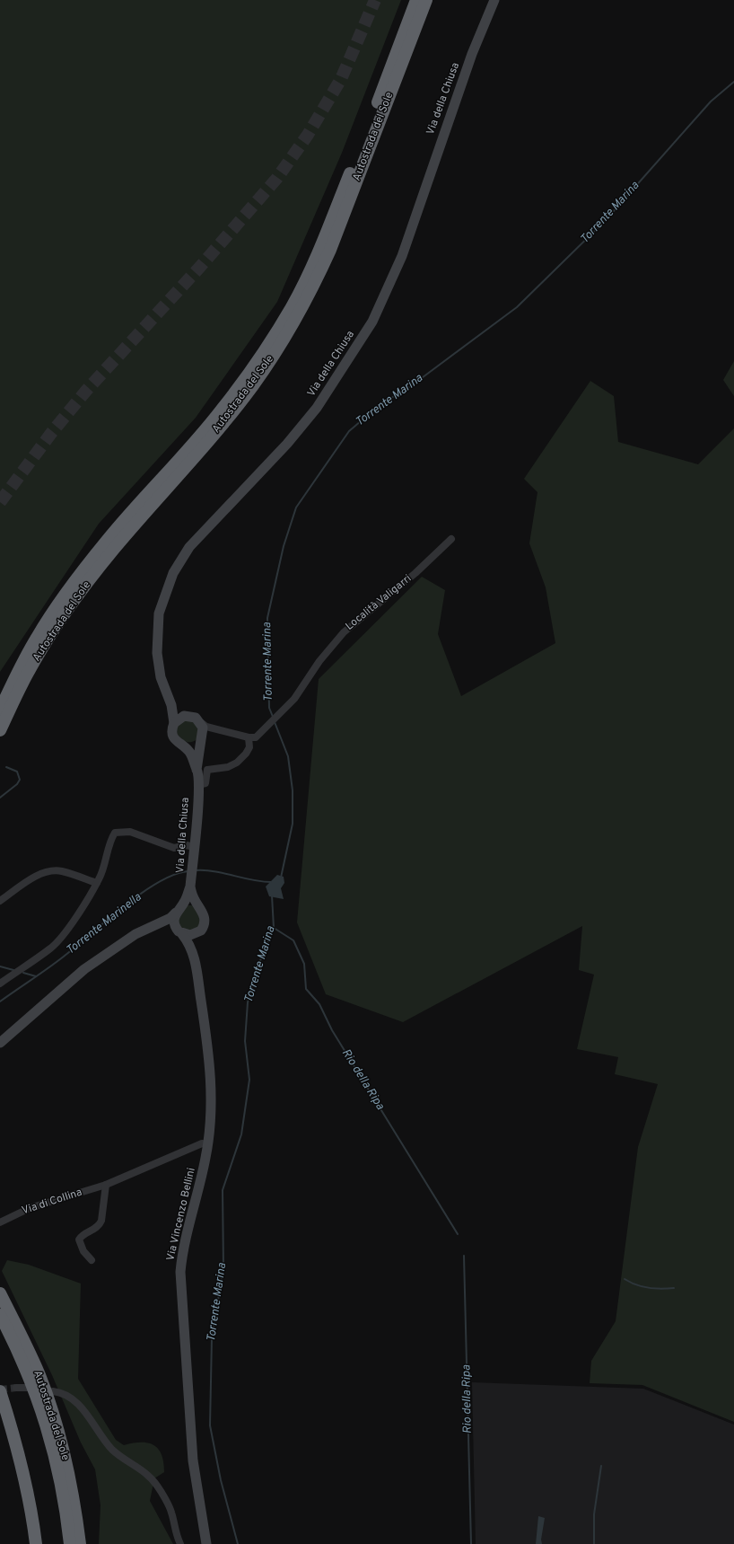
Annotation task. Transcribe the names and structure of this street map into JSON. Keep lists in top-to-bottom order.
{
  "streets": {
    "highway": ["Autostrada del Sole"],
    "main road": ["Via della Chiusa", "Via Vincenzo Bellini"],
    "street": ["Località Valigarri", "Via di Collina"]
  },
  "crossings": [
    ["Via della Chiusa", "Località Valigarri"],
    ["Via della Chiusa", "Via Vincenzo Bellini"],
    ["Via di Collina", "Via Vincenzo Bellini"]
  ],
  "water": ["Torrente Marina", "Torrente Marinella", "Rio della Ripa"]
}
